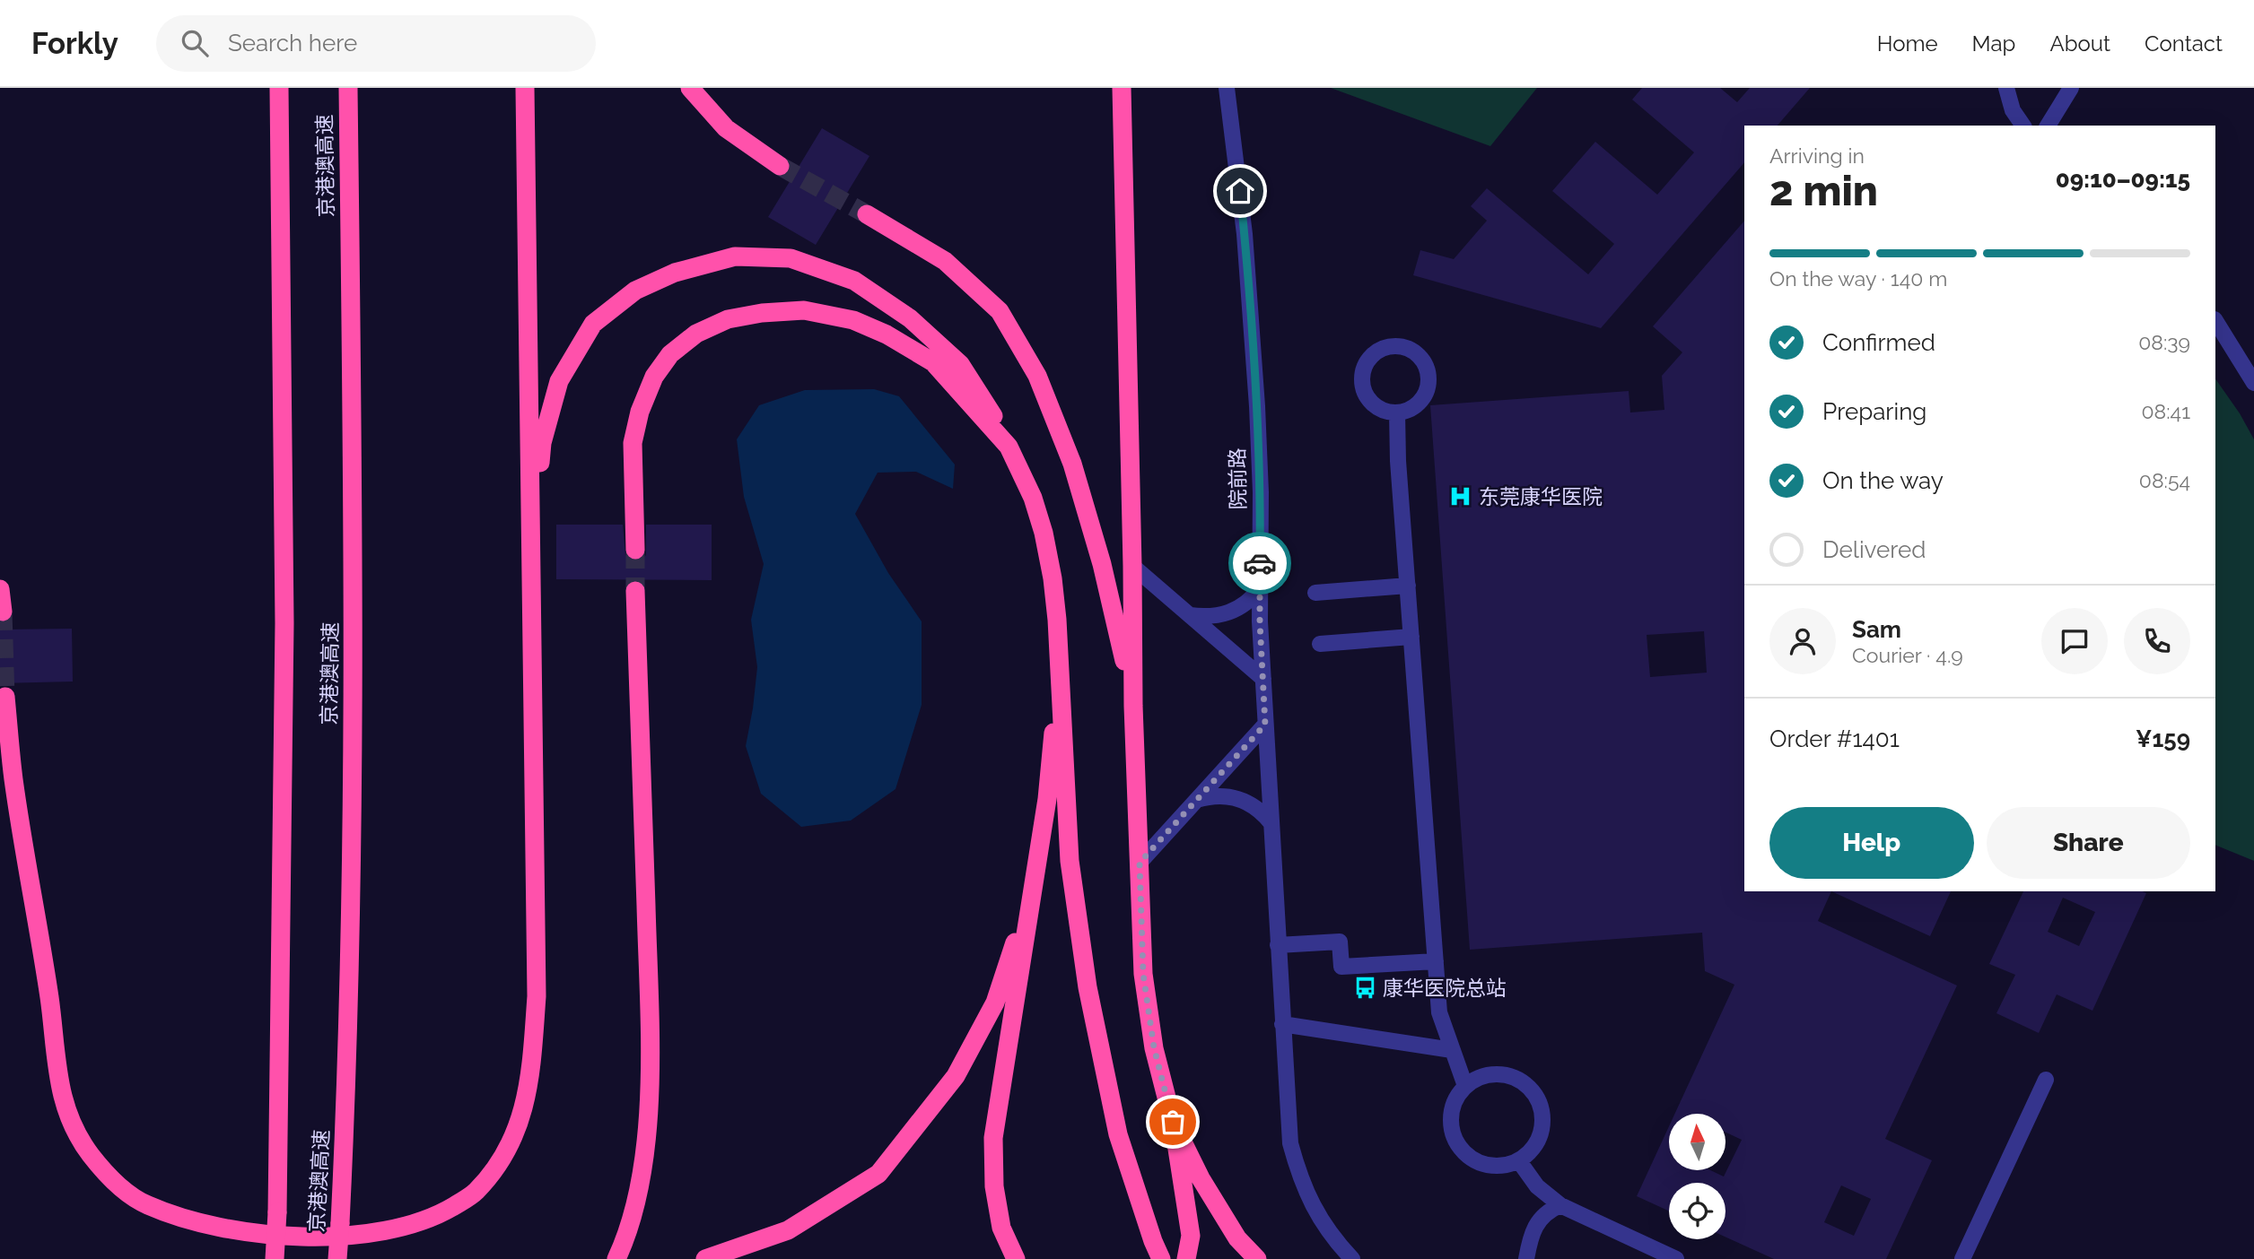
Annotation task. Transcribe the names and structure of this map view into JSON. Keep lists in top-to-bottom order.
{
  "streets": {
    "highway": ["京港澳高速"],
    "lane": ["院前路"]
  },
  "places": {
    "hospital": ["东莞康华医院"],
    "bus stop": ["康华医院总站"]
  },
  "north": "top",
  "page": {
    "header": "Forkly",
    "search": "Search here",
    "nav": [
      "Home",
      "Map",
      "About",
      "Contact"
    ],
    "heading": ["2 min", "Arriving in", "09:10–09:15"],
    "panel": [
      "Sam",
      "Courier · 4.9",
      "Order #1401",
      "¥159"
    ],
    "bar": "On the way · 140 m",
    "list": [
      ["Confirmed", "08:39"],
      ["Preparing", "08:41"],
      ["On the way", "08:54"],
      "Delivered"
    ],
    "buttons": ["Help", "Share"]
  }
}
